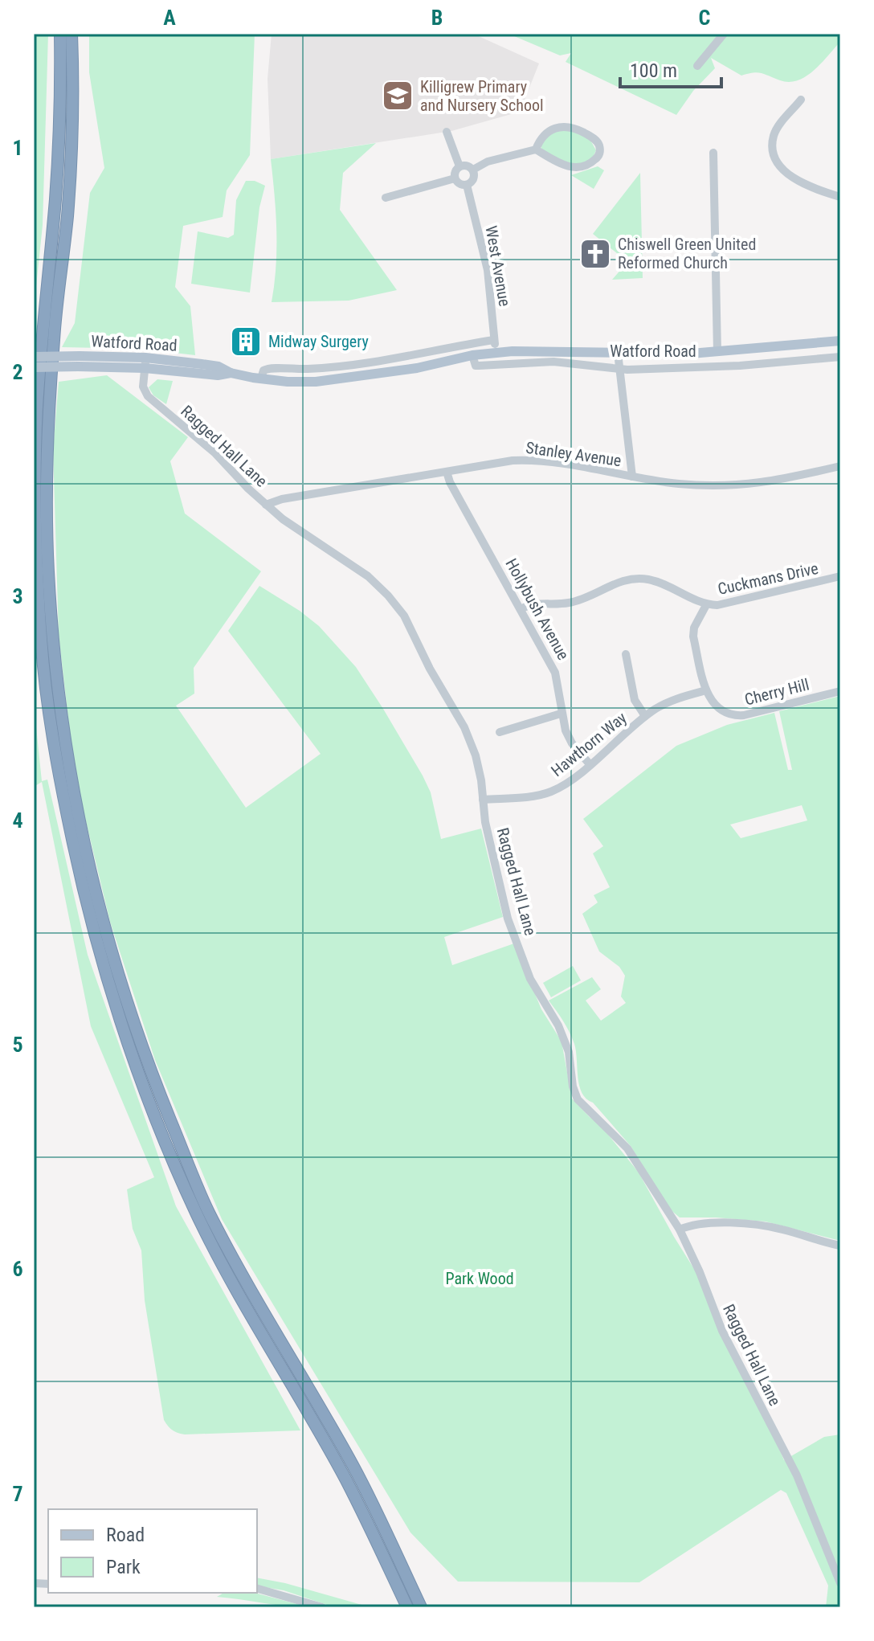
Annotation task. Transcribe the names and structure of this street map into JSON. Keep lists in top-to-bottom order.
{
  "streets": {
    "main road": ["Watford Road"],
    "street": [
      "West Avenue",
      "Ragged Hall Lane",
      "Stanley Avenue",
      "Cuckmans Drive",
      "Hollybush Avenue",
      "Cherry Hill",
      "Hawthorn Way"
    ]
  },
  "crossings": [
    ["West Avenue", "Watford Road"],
    ["Watford Road", "Ragged Hall Lane"],
    ["Ragged Hall Lane", "Stanley Avenue"],
    ["Ragged Hall Lane", "Hawthorn Way"],
    ["Stanley Avenue", "Hollybush Avenue"],
    ["Cuckmans Drive", "Hollybush Avenue"],
    ["Cuckmans Drive", "Cherry Hill"],
    ["Hollybush Avenue", "Hawthorn Way"],
    ["Cherry Hill", "Hawthorn Way"]
  ],
  "parks": ["Park Wood"],
  "places": {
    "school or university": ["Killigrew Primary and Nursery School"],
    "church": ["Chiswell Green United Reformed Church"],
    "building": ["Midway Surgery"]
  },
  "legend": ["Road", "Park"],
  "scale_bar": "100 m",
  "grid": {
    "columns": ["A", "B", "C"],
    "rows": [
      "1",
      "2",
      "3",
      "4",
      "5",
      "6",
      "7"
    ]
  }
}
